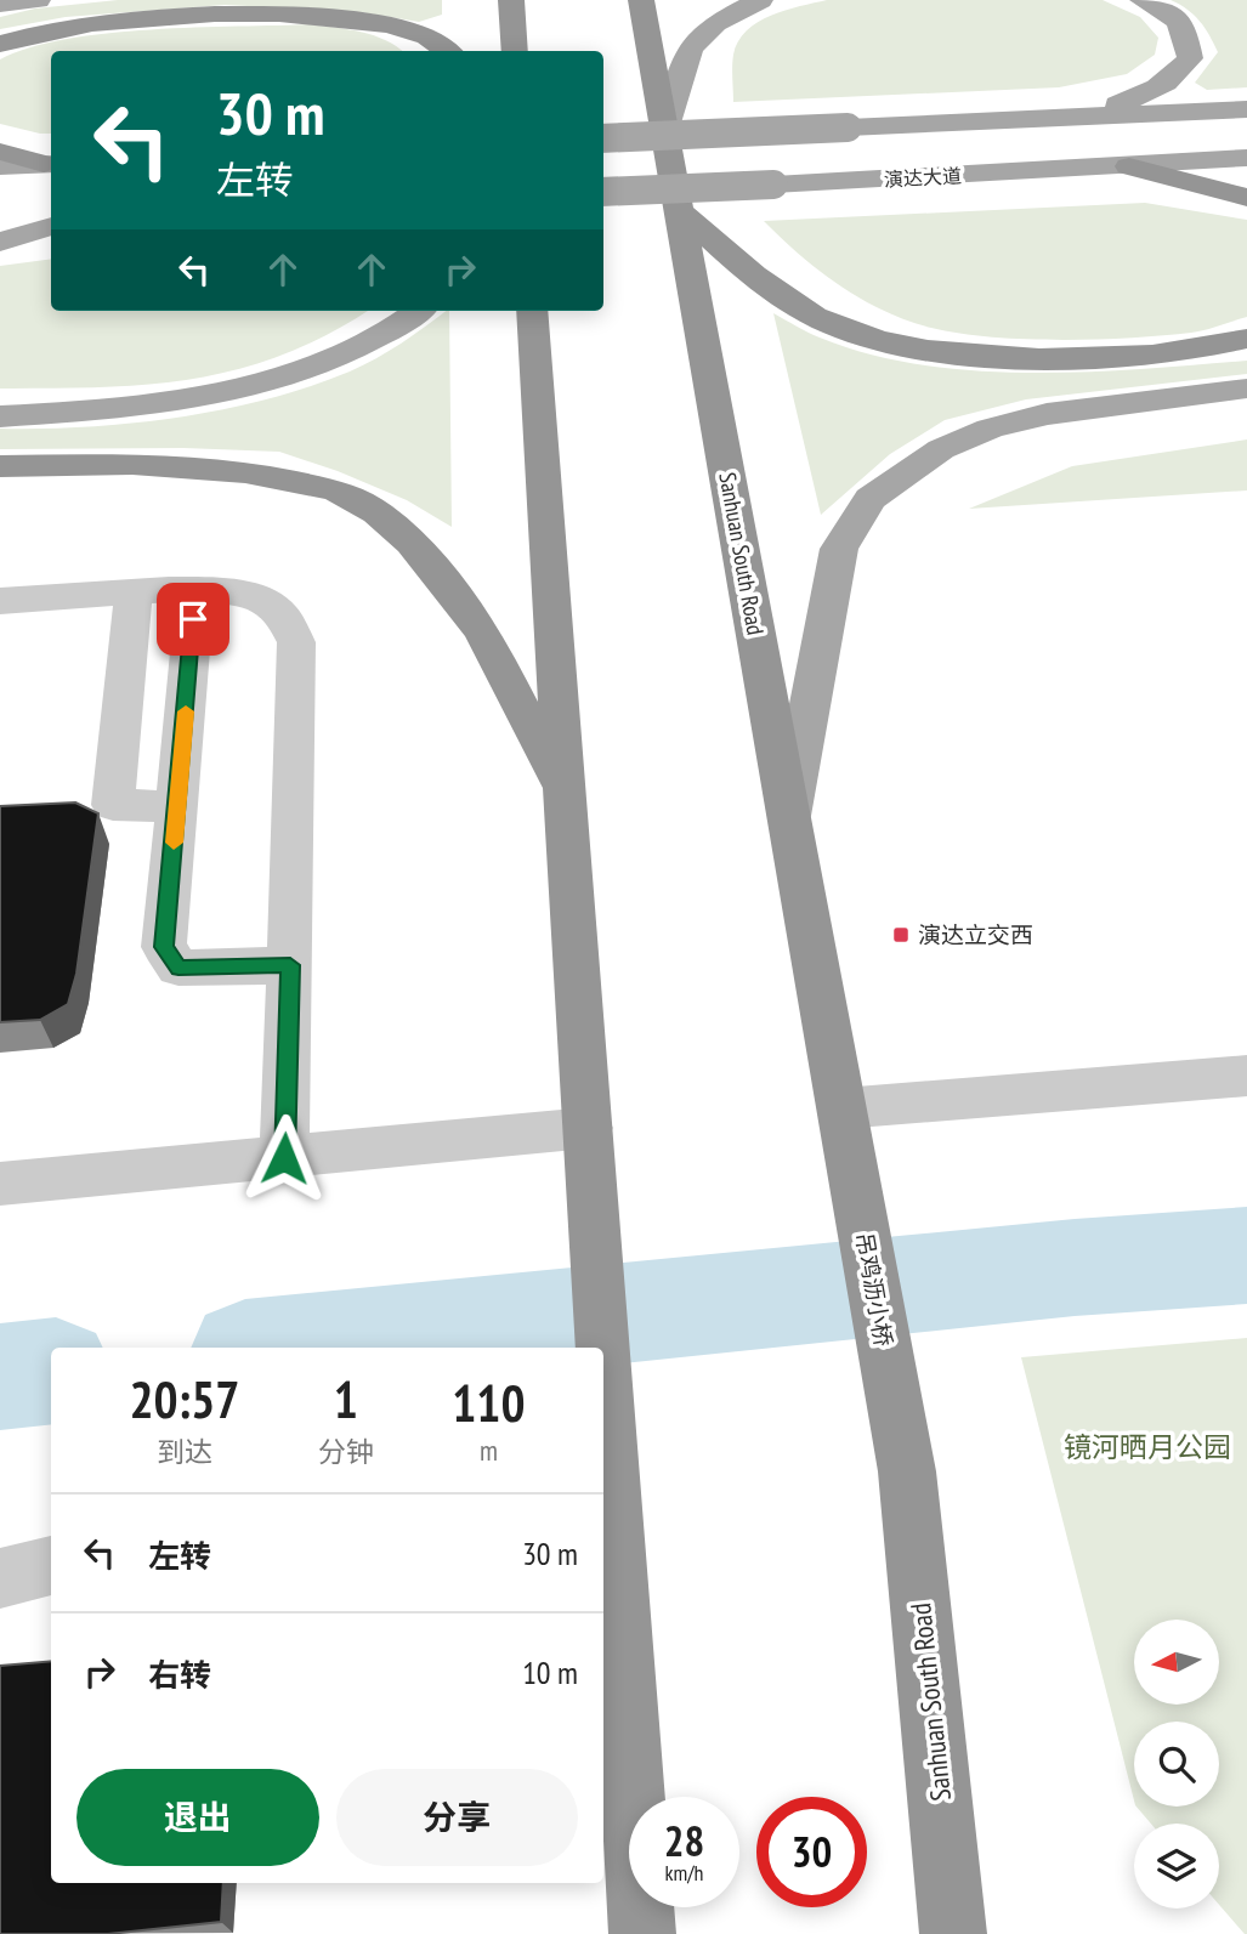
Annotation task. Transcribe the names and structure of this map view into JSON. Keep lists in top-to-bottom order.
{
  "streets": {
    "highway": ["Sanhuan South Road", "吊鸡沥小桥"],
    "main road": ["演达大道"]
  },
  "crossings": [
    ["Sanhuan South Road", "吊鸡沥小桥"]
  ],
  "parks": ["镜河晒月公园"],
  "places": {
    "transit": ["演达立交西"]
  },
  "north": "left",
  "page": {
    "turn": ["30 m", "左转"],
    "eta": [
      "20:57",
      "到达",
      "1",
      "分钟",
      "110",
      "m"
    ],
    "list": [
      {
        "name": "左转",
        "value": "30 m"
      },
      {
        "name": "右转",
        "value": "10 m"
      }
    ],
    "buttons": ["退出", "分享"],
    "speed": "28 km/h",
    "limit": "30"
  }
}
